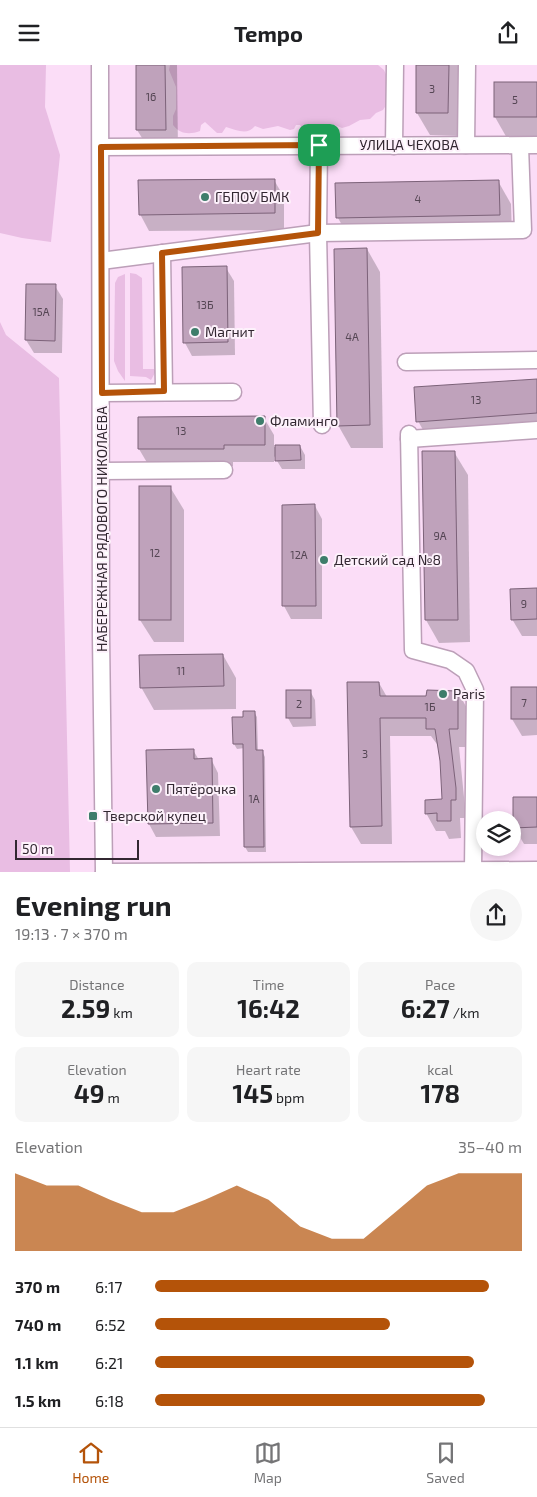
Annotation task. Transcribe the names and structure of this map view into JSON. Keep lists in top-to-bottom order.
{
  "streets": {
    "street": ["УЛИЦА ЧЕХОВА", "НАБЕРЕЖНАЯ РЯДОВОГО НИКОЛАЕВА"]
  },
  "crossings": [
    ["УЛИЦА ЧЕХОВА", "НАБЕРЕЖНАЯ РЯДОВОГО НИКОЛАЕВА"]
  ],
  "places": {
    "other": [
      "ГБПОУ БМК",
      "Магнит",
      "Фламинго",
      "Детский сад №8",
      "Paris",
      "Пятёрочка"
    ],
    "transit": ["Тверской купец"]
  },
  "house_numbers": [
    "3",
    "16",
    "5",
    "4",
    "13Б",
    "15А",
    "4А",
    "13",
    "13",
    "9А",
    "12",
    "12А",
    "9",
    "11",
    "7",
    "2",
    "1Б",
    "3",
    "1А"
  ],
  "scale_bar": "50 m",
  "page": {
    "header": "Tempo",
    "scale": "50 m",
    "heading": ["Evening run", "19:13 · 7 × 370 m"],
    "stats": [
      ["Distance", "2.59 km"],
      ["Time", "16:42"],
      ["Pace", "6:27 /km"],
      ["Elevation", "49 m"],
      ["Heart rate", "145 bpm"],
      ["kcal", "178"]
    ],
    "chart": ["Elevation", "35–40 m"],
    "list": [
      {
        "name": "370 m",
        "note": "6:17"
      },
      {
        "name": "740 m",
        "note": "6:52"
      },
      {
        "name": "1.1 km",
        "note": "6:21"
      },
      {
        "name": "1.5 km",
        "note": "6:18"
      }
    ],
    "tabs": ["Home", "Map", "Saved"]
  }
}
